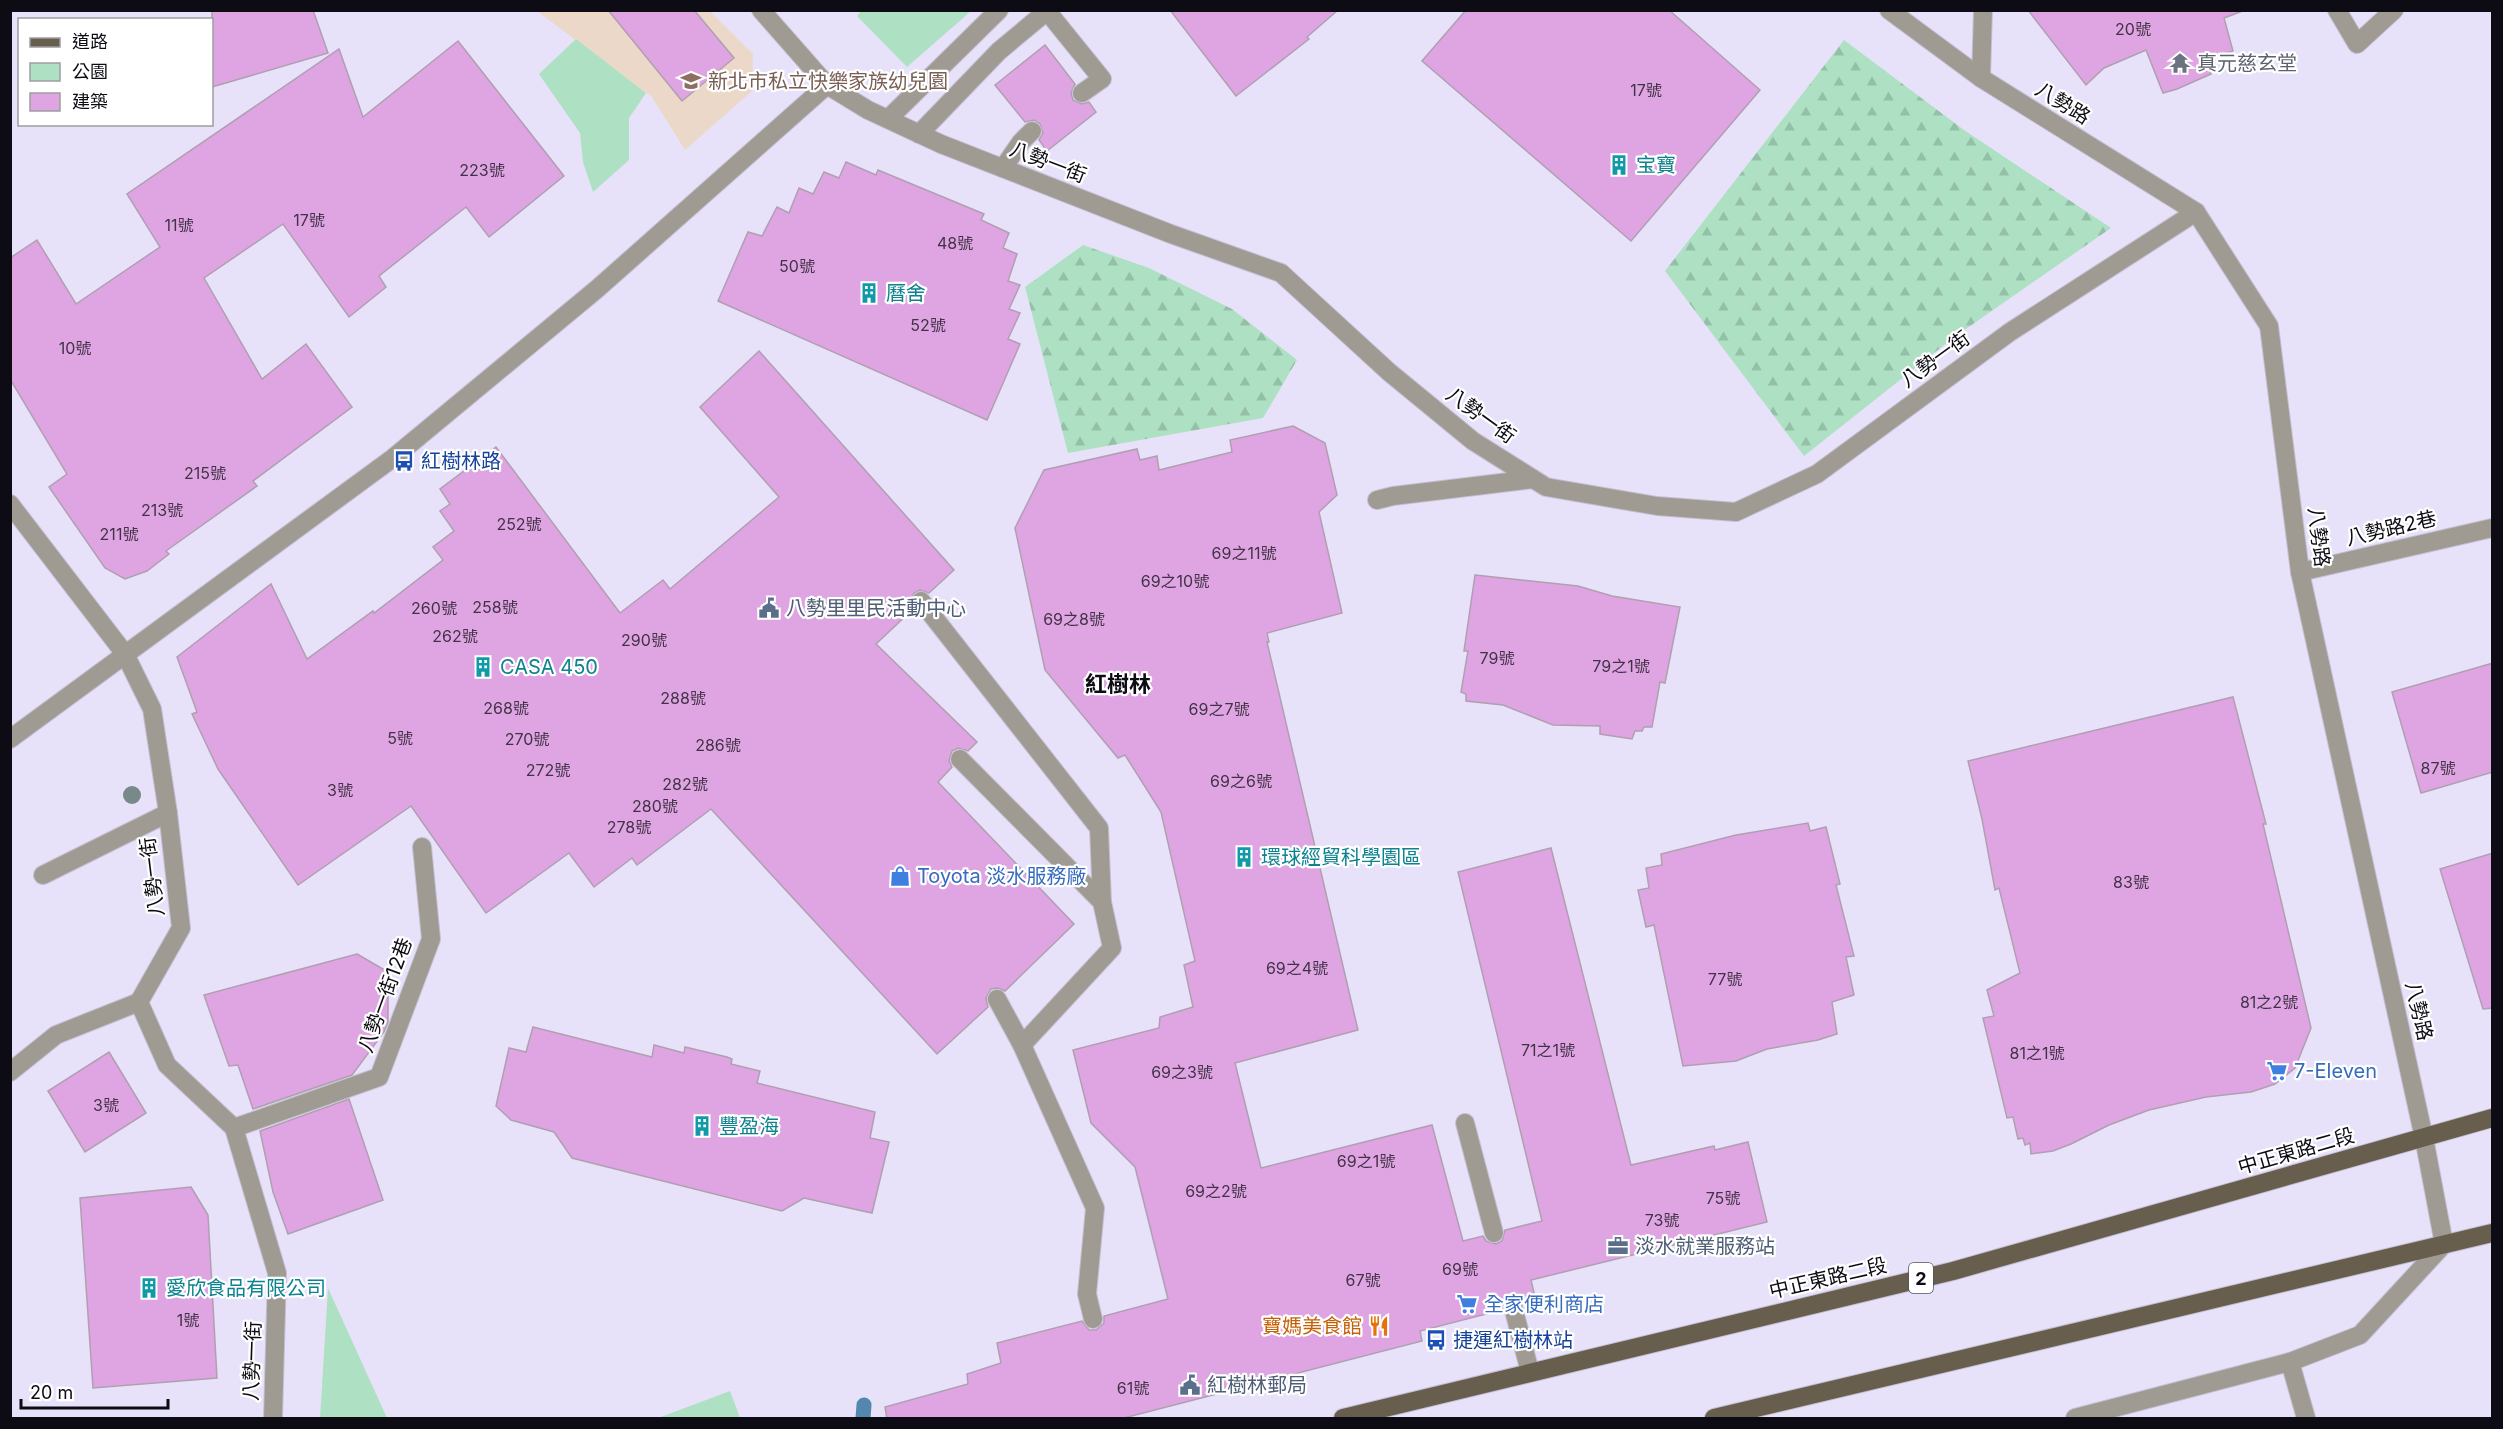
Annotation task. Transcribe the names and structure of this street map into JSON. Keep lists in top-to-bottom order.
{
  "streets": {
    "main road": ["中正東路二段", "2"],
    "street": [
      "八勢路",
      "八勢一街",
      "八勢路2巷",
      "八勢一街12巷"
    ]
  },
  "crossings": [
    ["八勢路", "八勢一街"],
    ["八勢路", "八勢路2巷"],
    ["八勢路", "中正東路二段"],
    ["八勢一街", "八勢一街12巷"]
  ],
  "districts": ["紅樹林"],
  "places": {
    "temple": ["真元慈玄堂"],
    "school or university": ["新北市私立快樂家族幼兒園"],
    "building": [
      "宝寶",
      "曆舍",
      "CASA 450",
      "環球經貿科學園區",
      "豐盈海",
      "愛欣食品有限公司"
    ],
    "bus stop": ["紅樹林路", "捷運紅樹林站"],
    "public building": ["八勢里里民活動中心", "紅樹林郵局"],
    "shop": ["Toyota 淡水服務廠"],
    "supermarket": ["7-Eleven", "全家便利商店"],
    "office": ["淡水就業服務站"],
    "restaurant": ["寶媽美食館"]
  },
  "house_numbers": [
    "20號",
    "17號",
    "223號",
    "17號",
    "11號",
    "48號",
    "50號",
    "52號",
    "10號",
    "215號",
    "213號",
    "252號",
    "211號",
    "69之11號",
    "69之10號",
    "258號",
    "260號",
    "69之8號",
    "262號",
    "290號",
    "79號",
    "79之1號",
    "288號",
    "268號",
    "69之7號",
    "5號",
    "270號",
    "286號",
    "87號",
    "272號",
    "69之6號",
    "282號",
    "3號",
    "280號",
    "278號",
    "83號",
    "69之4號",
    "77號",
    "81之2號",
    "71之1號",
    "81之1號",
    "69之3號",
    "3號",
    "69之1號",
    "69之2號",
    "75號",
    "73號",
    "69號",
    "67號",
    "1號",
    "61號"
  ],
  "legend": ["道路", "公園", "建築"],
  "scale_bar": "20 m"
}
